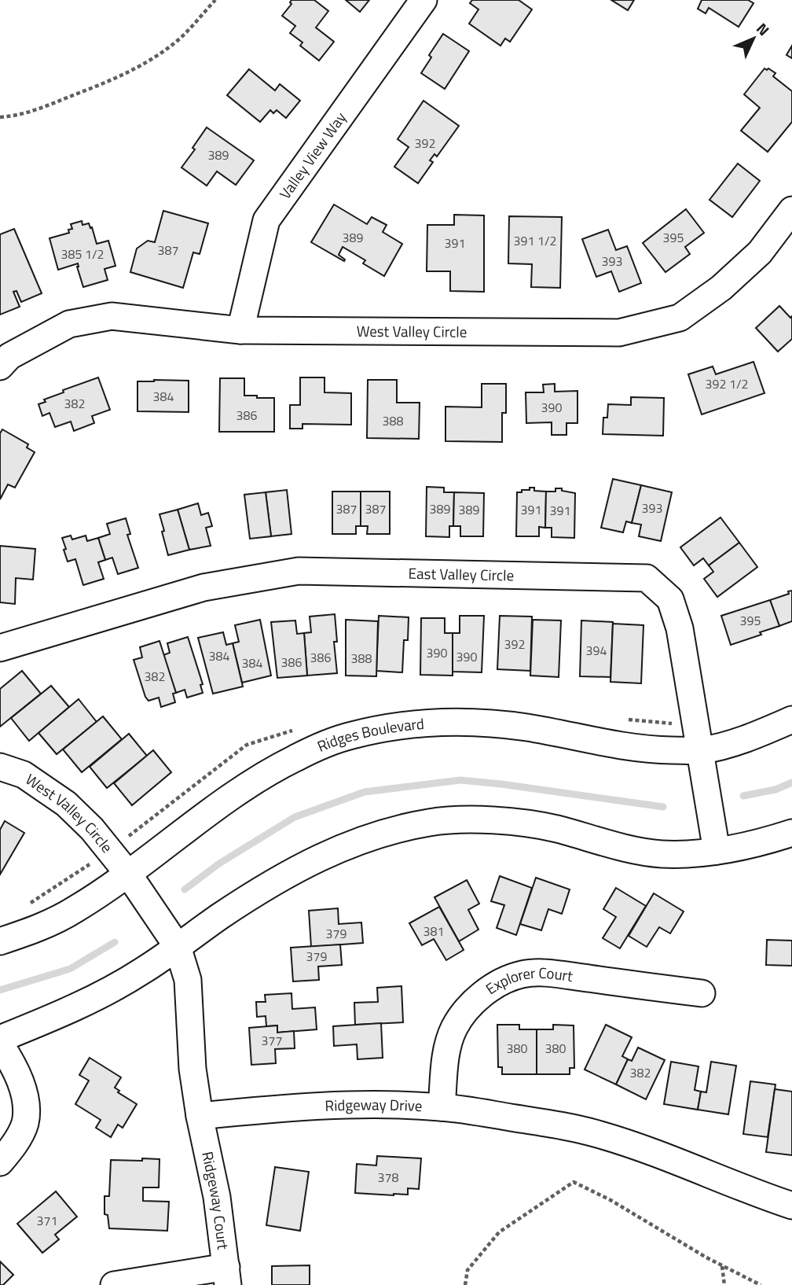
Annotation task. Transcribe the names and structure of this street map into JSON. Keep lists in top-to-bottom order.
{
  "streets": {
    "street": [
      "Valley View Way",
      "West Valley Circle",
      "East Valley Circle",
      "Ridges Boulevard",
      "Explorer Court",
      "Ridgeway Drive",
      "Ridgeway Court"
    ]
  },
  "crossings": [
    ["Valley View Way", "West Valley Circle"],
    ["West Valley Circle", "Ridges Boulevard"],
    ["East Valley Circle", "Ridges Boulevard"],
    ["Explorer Court", "Ridgeway Drive"],
    ["Ridgeway Drive", "Ridgeway Court"]
  ],
  "house_numbers": [
    "392",
    "389",
    "389",
    "395",
    "391 1/2",
    "391",
    "387",
    "385 1/2",
    "393",
    "392 1/2",
    "384",
    "382",
    "390",
    "386",
    "388",
    "393",
    "387",
    "387",
    "389",
    "389",
    "391",
    "391",
    "395",
    "392",
    "394",
    "390",
    "384",
    "390",
    "386",
    "388",
    "386",
    "384",
    "382",
    "381",
    "379",
    "379",
    "377",
    "380",
    "380",
    "382",
    "378",
    "371"
  ],
  "north": "top right"
}
